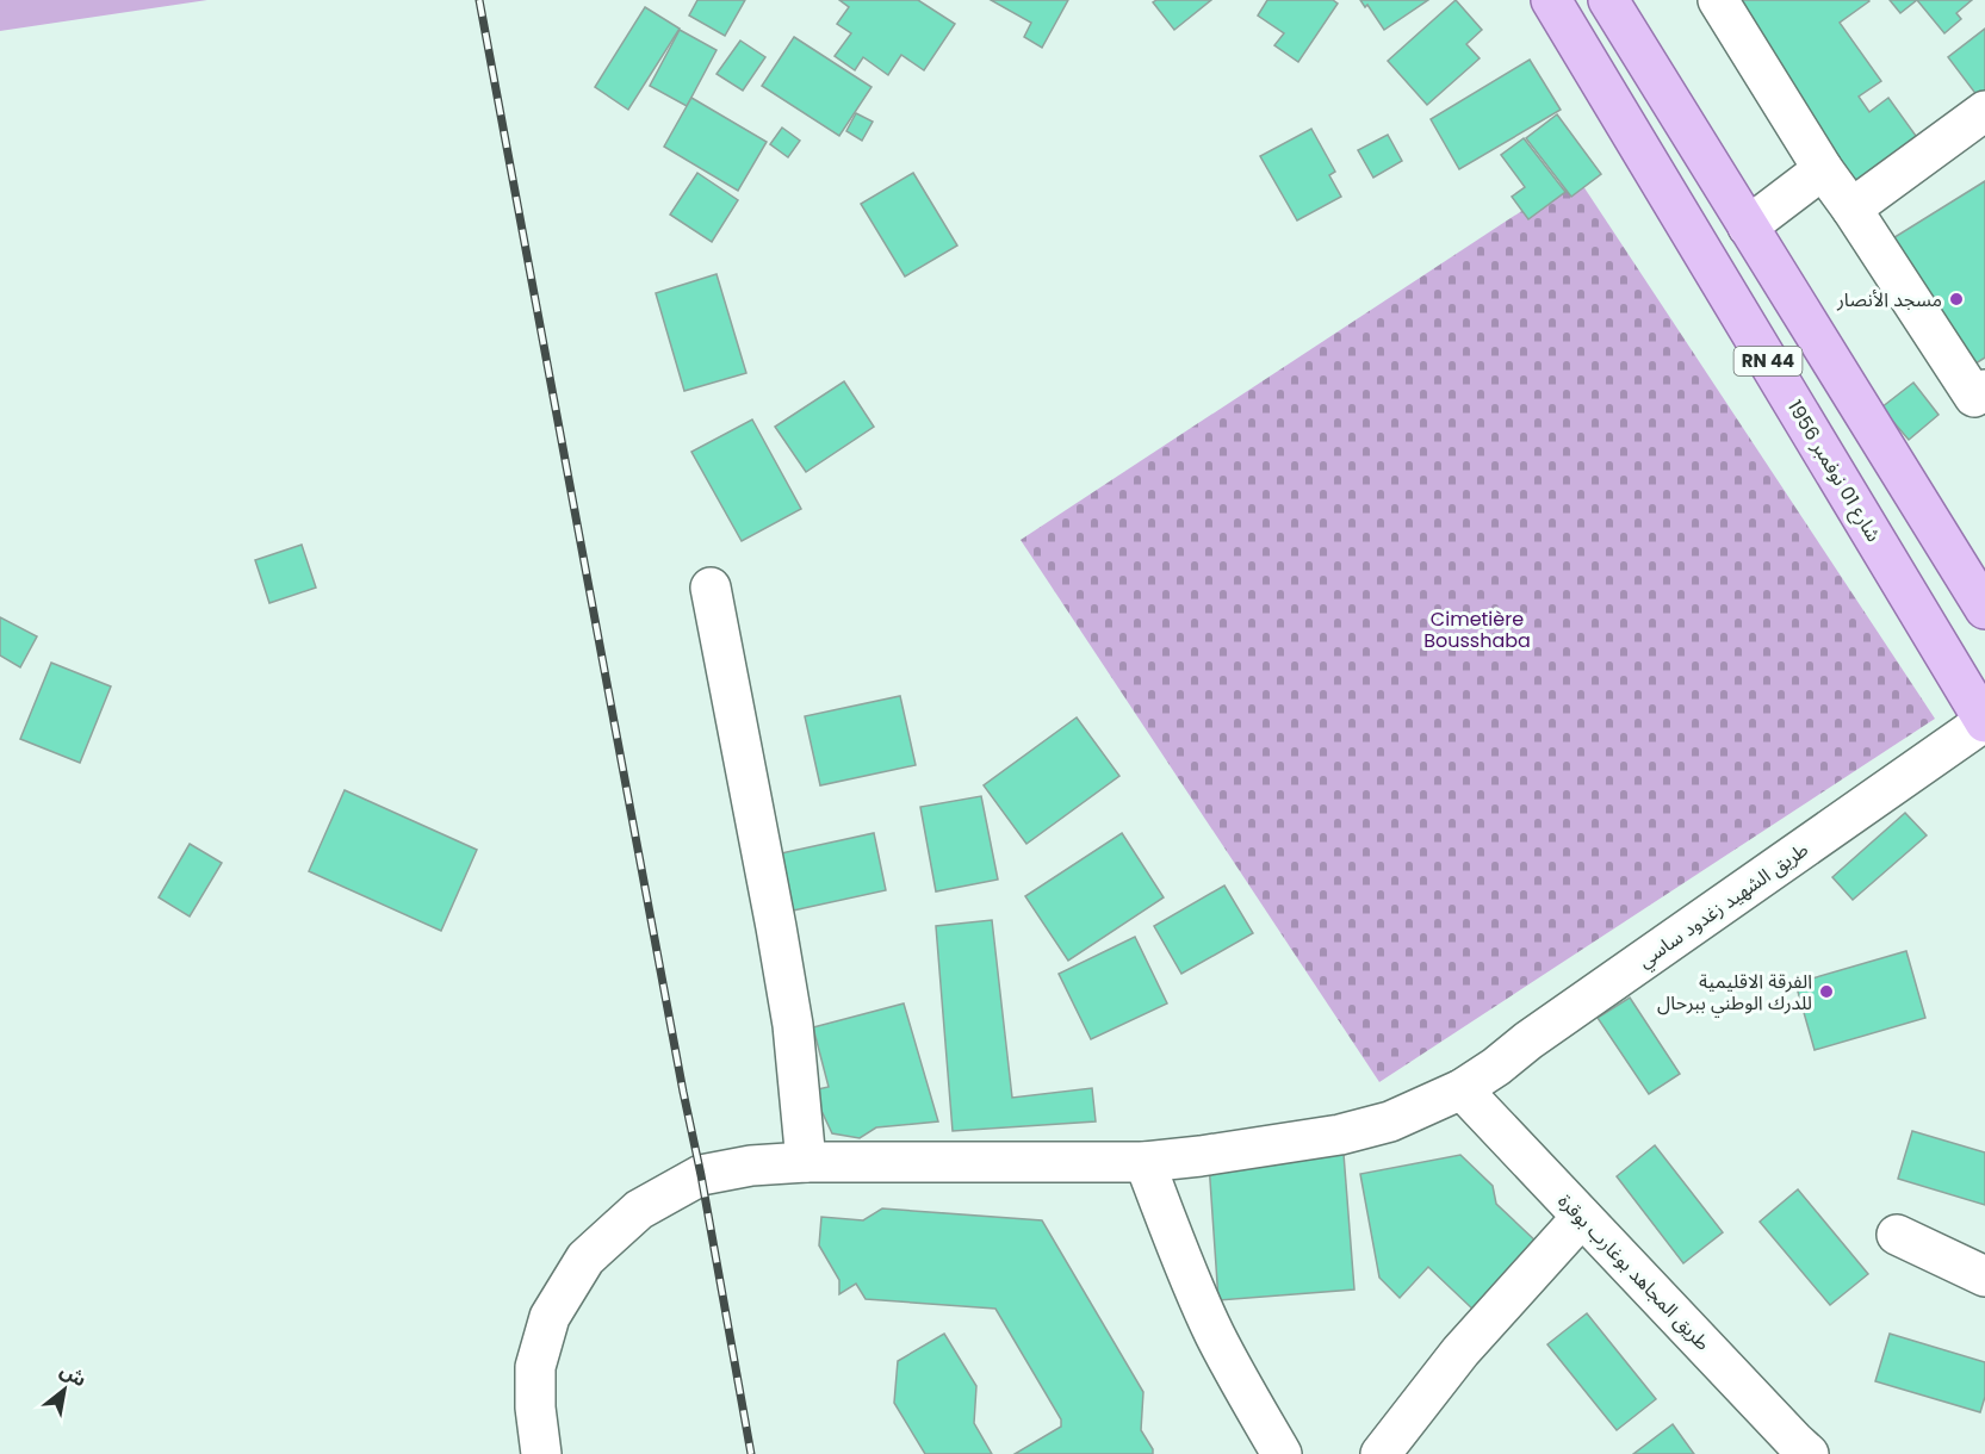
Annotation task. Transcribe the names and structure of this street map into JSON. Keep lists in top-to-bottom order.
{
  "streets": {
    "main road": ["RN 44", "شارع 01 نوفمبر 1956"],
    "street": ["طريق الشهيد زغدود ساسي", "طريق المجاهد بوغارب بوقرة"]
  },
  "crossings": [
    ["شارع 01 نوفمبر 1956", "طريق الشهيد زغدود ساسي"],
    ["طريق الشهيد زغدود ساسي", "طريق المجاهد بوغارب بوقرة"]
  ],
  "parks": ["Cimetière Bousshaba"],
  "places": ["مسجد الأنصار", "الفرقة الاقليمية للدرك الوطني ببرحال"],
  "north": "top right"
}
